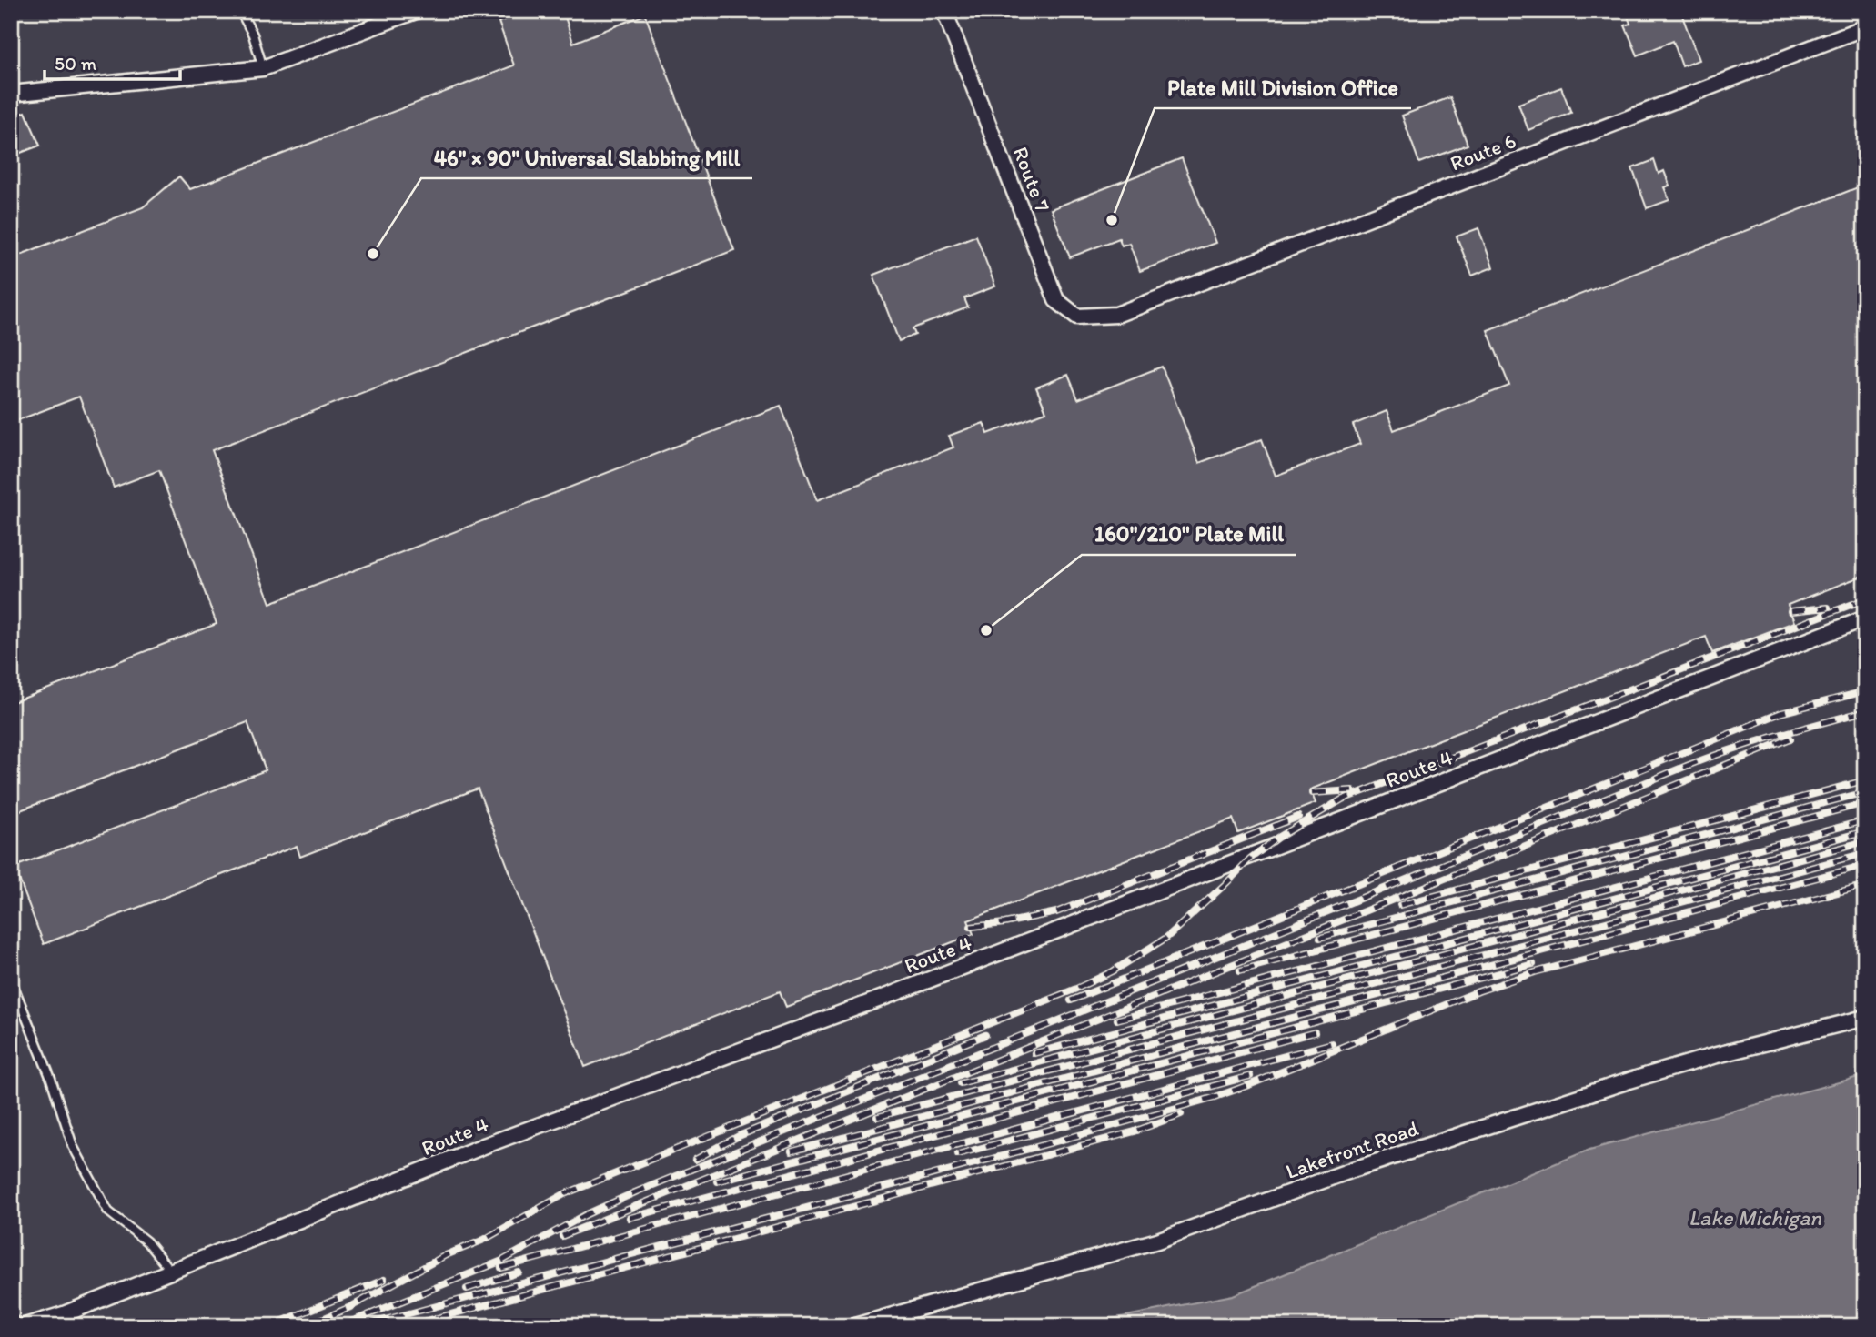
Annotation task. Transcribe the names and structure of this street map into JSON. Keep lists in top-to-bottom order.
{
  "streets": {
    "street": [
      "Route 6",
      "Route 7",
      "Route 4",
      "Lakefront Road"
    ]
  },
  "crossings": [
    ["Route 6", "Route 7"]
  ],
  "water": ["Lake Michigan"],
  "places": ["Plate Mill Division Office", "46\" × 90\" Universal Slabbing Mill", "160\"/210\" Plate Mill"],
  "scale_bar": "50 m"
}
